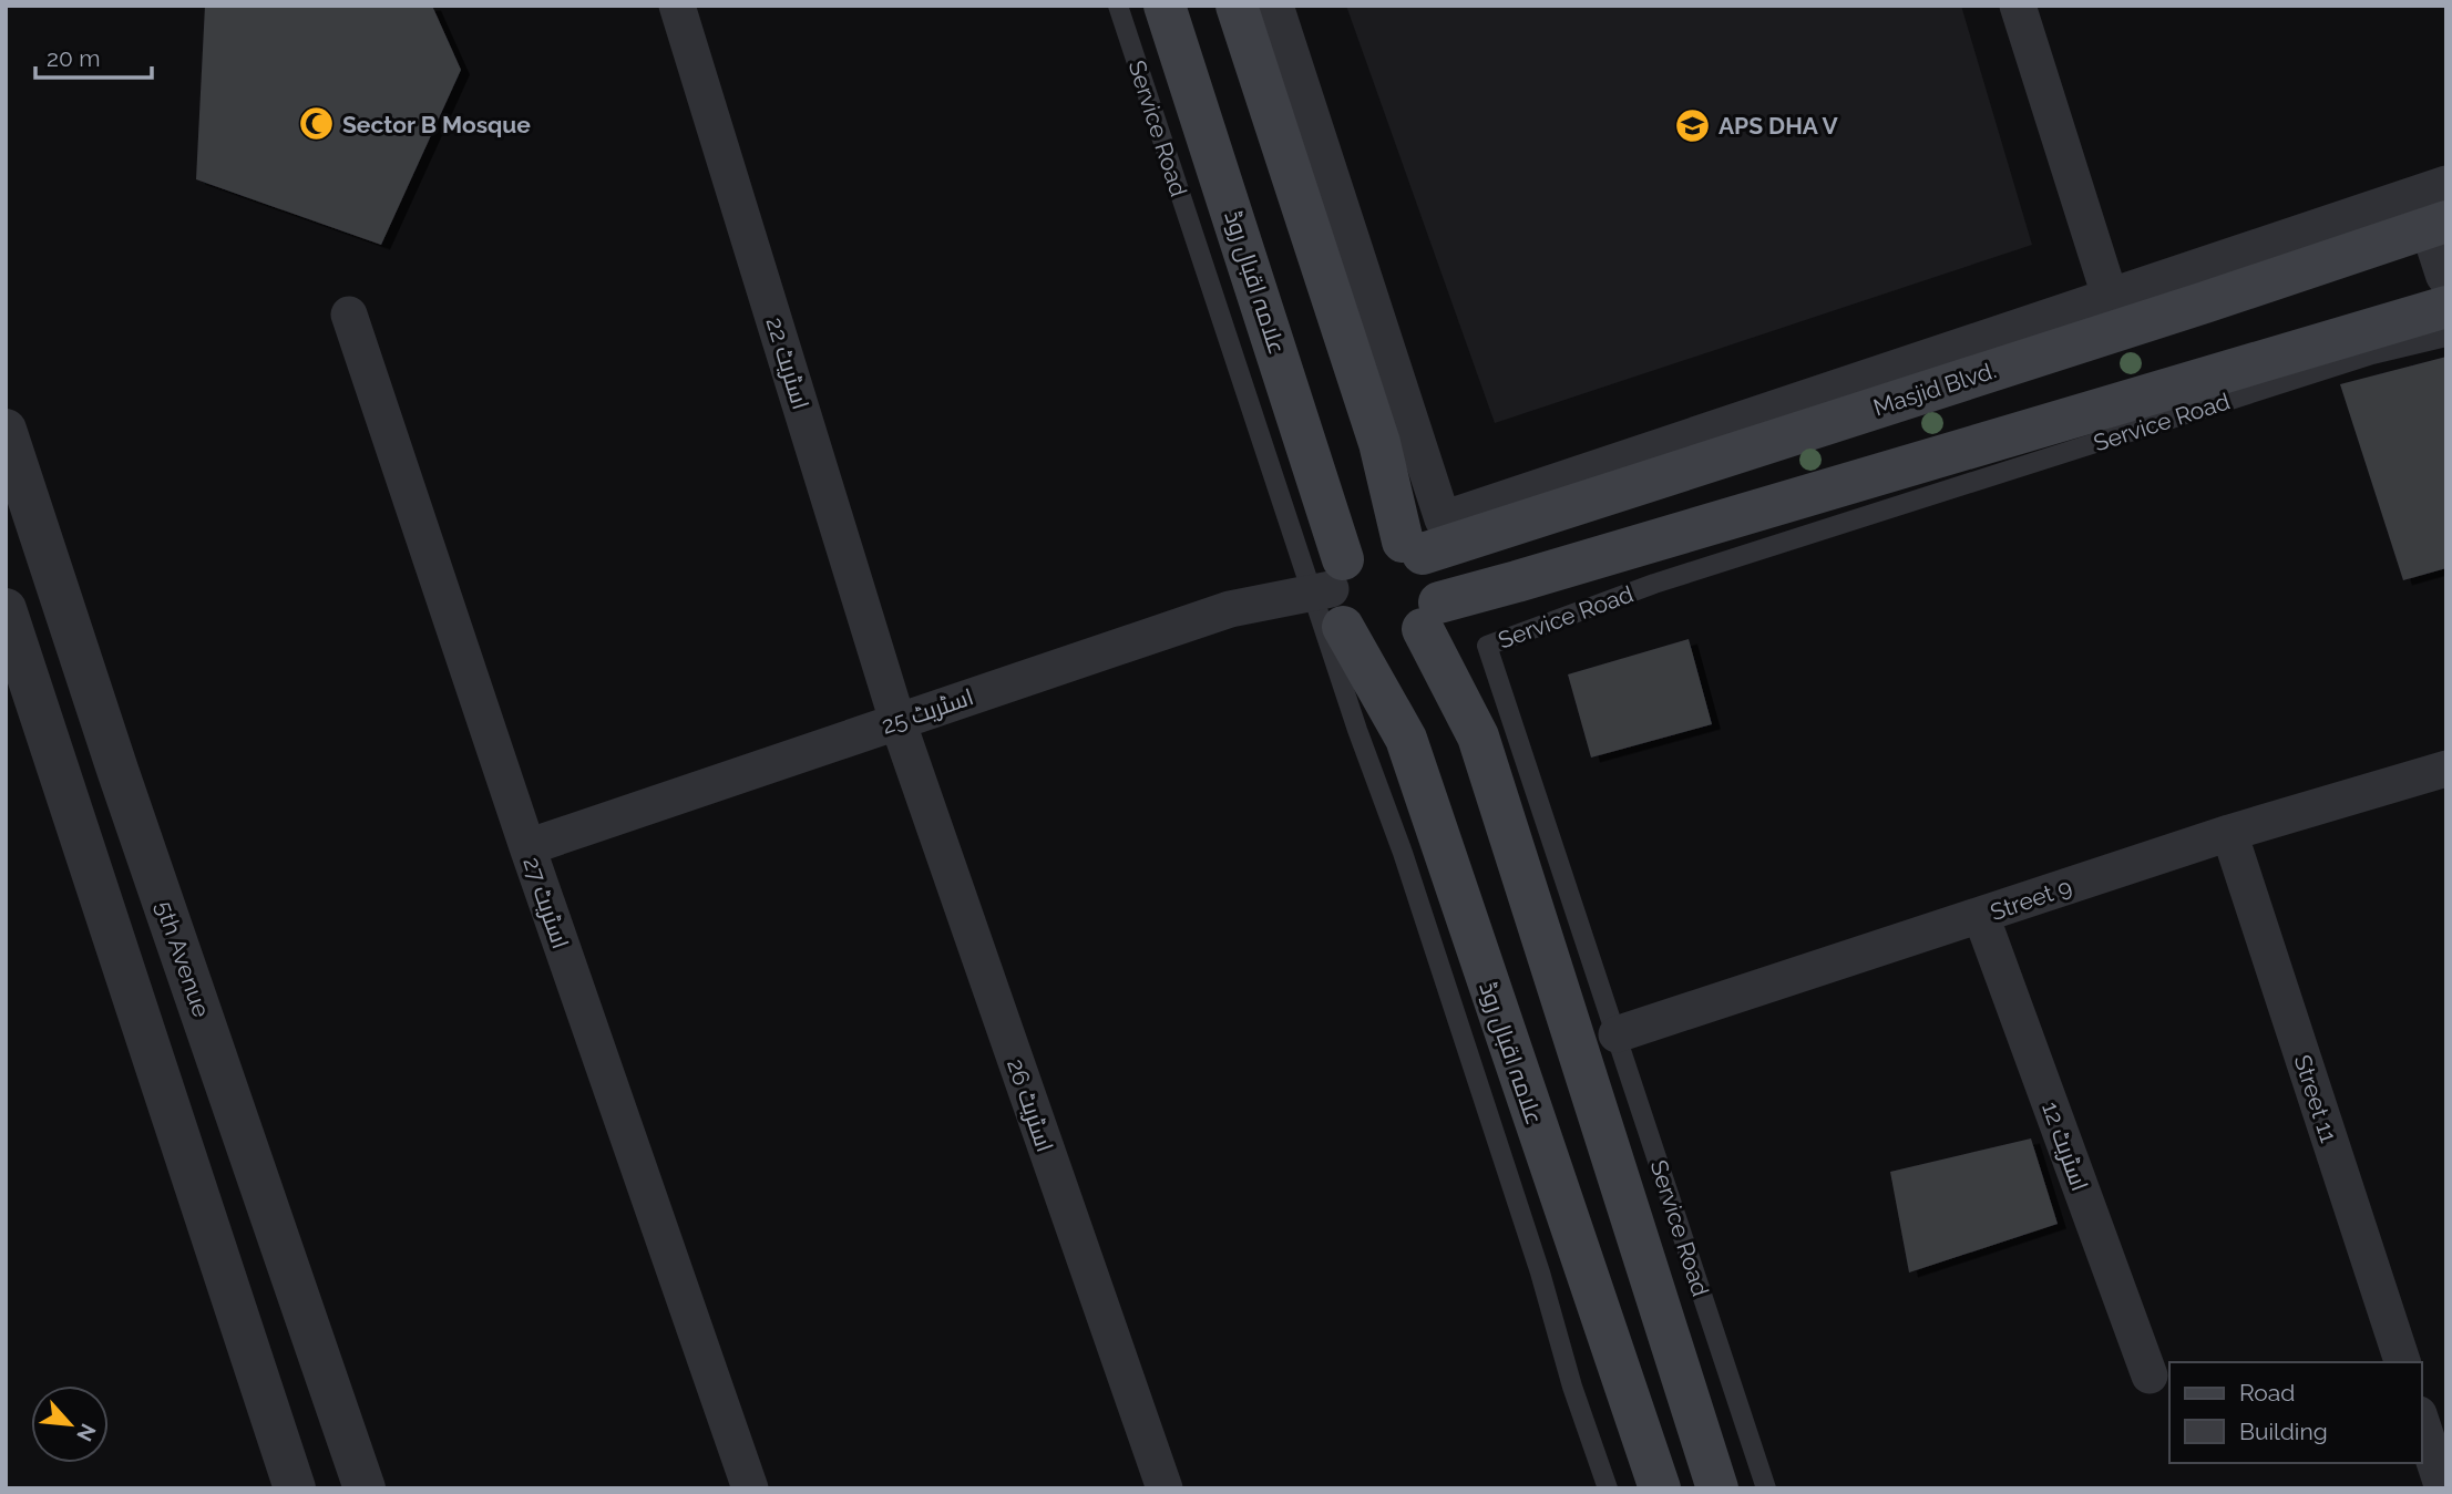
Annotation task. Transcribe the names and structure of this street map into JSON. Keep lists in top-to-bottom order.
{
  "streets": {
    "main road": ["علامہ اقبال روڈ", "Masjid Blvd."],
    "street": [
      "اسٹریٹ 22",
      "اسٹریٹ 25",
      "Street 9",
      "اسٹریٹ 27",
      "5th Avenue",
      "Street 11",
      "اسٹریٹ 26",
      "اسٹریٹ 12"
    ],
    "lane": ["Service Road"]
  },
  "crossings": [
    ["Service Road", "علامہ اقبال روڈ"],
    ["Service Road", "Masjid Blvd."],
    ["Service Road", "اسٹریٹ 25"],
    ["Service Road", "Street 9"],
    ["علامہ اقبال روڈ", "Masjid Blvd."],
    ["علامہ اقبال روڈ", "اسٹریٹ 25"],
    ["اسٹریٹ 22", "اسٹریٹ 25"],
    ["اسٹریٹ 22", "اسٹریٹ 26"],
    ["Masjid Blvd.", "اسٹریٹ 25"],
    ["اسٹریٹ 25", "اسٹریٹ 27"],
    ["اسٹریٹ 25", "اسٹریٹ 26"],
    ["Street 9", "Street 11"],
    ["Street 9", "اسٹریٹ 12"]
  ],
  "places": {
    "mosque": ["Sector B Mosque"],
    "school or university": ["APS DHA V"]
  },
  "legend": ["Road", "Building"],
  "scale_bar": "20 m",
  "north": "bottom right"
}
